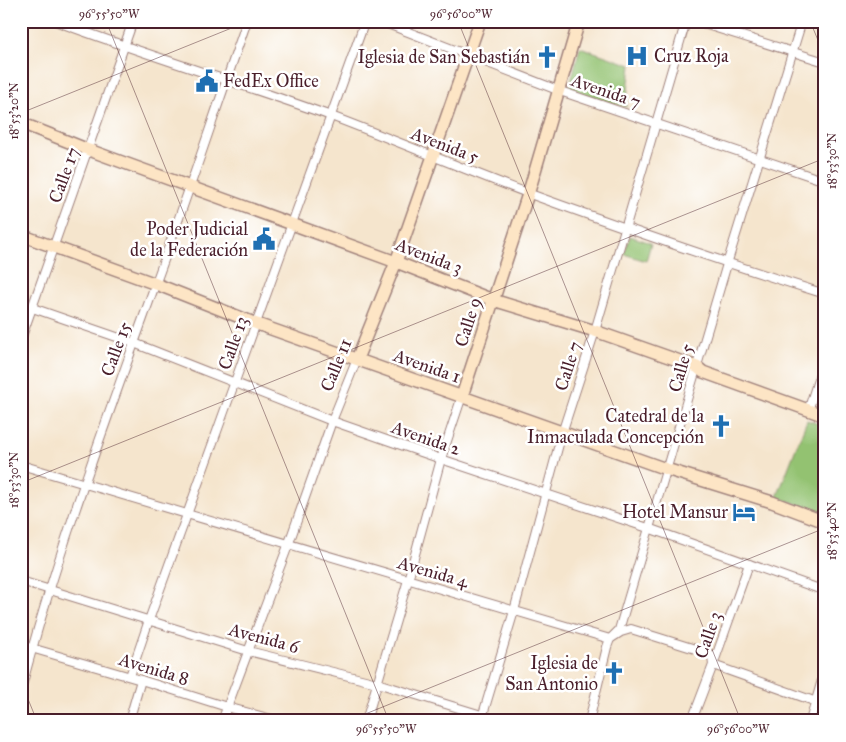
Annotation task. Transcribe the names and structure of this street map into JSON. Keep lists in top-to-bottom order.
{
  "streets": {
    "main road": [
      "Avenida 3",
      "Calle 9",
      "Calle 11",
      "Avenida 1"
    ],
    "street": [
      "Avenida 7",
      "Avenida 5",
      "Calle 17",
      "Calle 13",
      "Calle 15",
      "Calle 7",
      "Calle 5",
      "Avenida 2",
      "Avenida 4",
      "Calle 3",
      "Avenida 6",
      "Avenida 8"
    ]
  },
  "crossings": [
    ["Avenida 7", "Calle 9"],
    ["Avenida 7", "Calle 11"],
    ["Avenida 7", "Calle 7"],
    ["Avenida 7", "Calle 5"],
    ["Avenida 5", "Calle 17"],
    ["Avenida 5", "Calle 9"],
    ["Avenida 5", "Calle 13"],
    ["Avenida 5", "Calle 15"],
    ["Avenida 5", "Calle 11"],
    ["Avenida 5", "Calle 7"],
    ["Avenida 5", "Calle 5"],
    ["Calle 17", "Avenida 3"],
    ["Calle 17", "Avenida 1"],
    ["Calle 17", "Avenida 2"],
    ["Avenida 3", "Calle 9"],
    ["Avenida 3", "Calle 13"],
    ["Avenida 3", "Calle 15"],
    ["Avenida 3", "Calle 11"],
    ["Avenida 3", "Calle 7"],
    ["Avenida 3", "Calle 5"],
    ["Calle 9", "Avenida 1"],
    ["Calle 9", "Avenida 2"],
    ["Calle 9", "Avenida 4"],
    ["Calle 9", "Avenida 6"],
    ["Calle 13", "Avenida 1"],
    ["Calle 13", "Avenida 2"],
    ["Calle 13", "Avenida 4"],
    ["Calle 13", "Avenida 6"],
    ["Calle 13", "Avenida 8"],
    ["Calle 15", "Avenida 1"],
    ["Calle 15", "Avenida 2"],
    ["Calle 15", "Avenida 4"],
    ["Calle 15", "Avenida 6"],
    ["Calle 15", "Avenida 8"],
    ["Calle 11", "Avenida 1"],
    ["Calle 11", "Avenida 2"],
    ["Calle 11", "Avenida 4"],
    ["Calle 11", "Avenida 6"],
    ["Calle 11", "Avenida 8"],
    ["Avenida 1", "Calle 7"],
    ["Avenida 1", "Calle 5"],
    ["Calle 7", "Avenida 2"],
    ["Calle 7", "Avenida 4"],
    ["Calle 7", "Avenida 6"],
    ["Calle 5", "Avenida 2"],
    ["Calle 5", "Avenida 4"],
    ["Avenida 2", "Calle 3"]
  ],
  "places": {
    "hospital": ["Cruz Roja"],
    "church": ["Iglesia de San Sebastián", "Catedral de la Inmaculada Concepción", "Iglesia de San Antonio"],
    "public building": ["FedEx Office", "Poder Judicial de la Federación"],
    "hotel": ["Hotel Mansur"]
  },
  "coordinates": [
    "96°55'50\"W",
    "96°56'00\"W",
    "18°53'20\"N",
    "18°53'30\"N",
    "18°53'40\"N"
  ]
}
